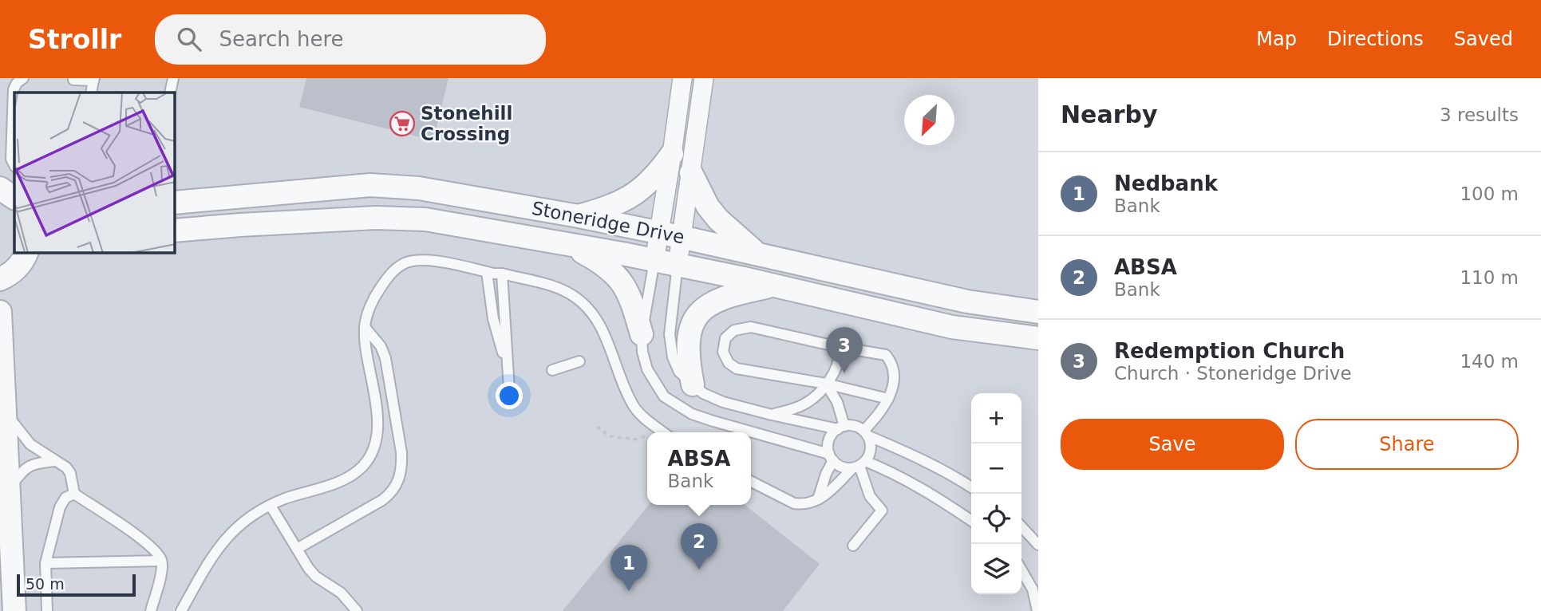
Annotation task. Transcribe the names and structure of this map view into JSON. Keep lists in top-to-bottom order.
{
  "streets": {
    "street": ["Stoneridge Drive"]
  },
  "places": {
    "supermarket": ["Stonehill Crossing"]
  },
  "scale_bar": "50 m",
  "north": "bottom left",
  "page": {
    "header": "Strollr",
    "search": "Search here",
    "nav": ["Map", "Directions", "Saved"],
    "heading": ["Nearby", "3 results"],
    "list": [
      {
        "mark": "1",
        "name": "Nedbank",
        "note": "Bank",
        "value": "100 m"
      },
      {
        "mark": "2",
        "name": "ABSA",
        "note": "Bank",
        "value": "110 m"
      },
      {
        "mark": "3",
        "name": "Redemption Church",
        "note": "Church · Stoneridge Drive",
        "value": "140 m"
      }
    ],
    "pins": ["3", "2", "1"],
    "map_buttons": ["+", "−"],
    "buttons": ["Save", "Share"],
    "popup": ["ABSA", "Bank"],
    "scale": "50 m"
  }
}
